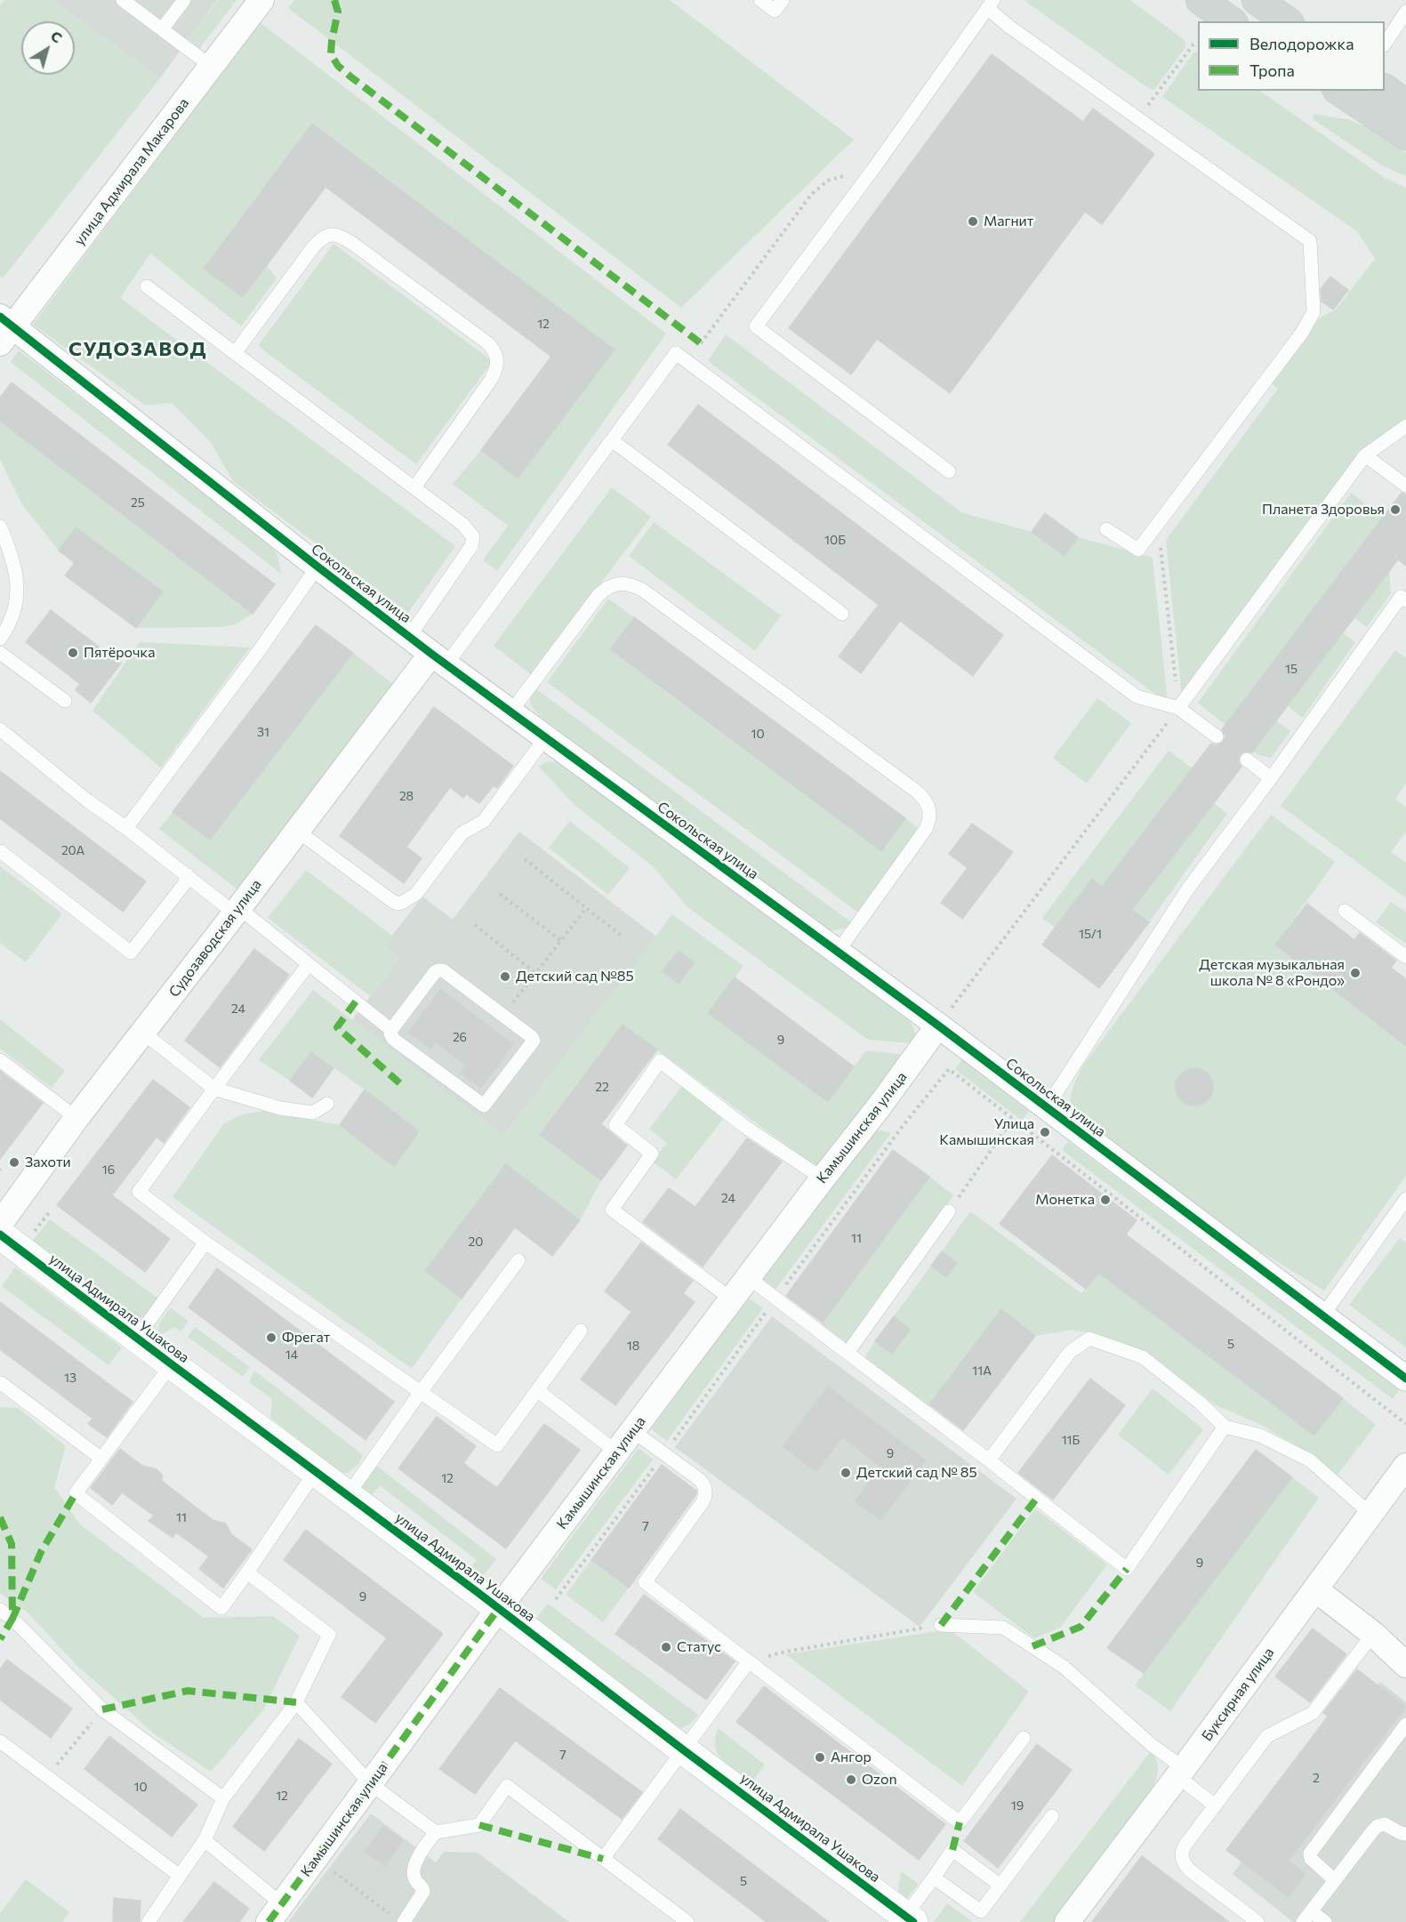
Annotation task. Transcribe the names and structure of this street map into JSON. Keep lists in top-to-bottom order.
{
  "streets": {
    "street": [
      "улица Адмирала Макарова",
      "Сокольская улица",
      "Судозаводская улица",
      "Камышинская улица",
      "улица Адмирала Ушакова",
      "Буксирная улица"
    ]
  },
  "crossings": [
    ["улица Адмирала Макарова", "Сокольская улица"],
    ["Сокольская улица", "Судозаводская улица"],
    ["Сокольская улица", "Камышинская улица"],
    ["Камышинская улица", "улица Адмирала Ушакова"]
  ],
  "districts": ["СУДОЗАВОД"],
  "places": [
    "Магнит",
    "Планета Здоровья",
    "Пятёрочка",
    "Детская музыкальная школа № 8 «Рондо»",
    "Детский сад №85",
    "Улица Камышинская",
    "Захоти",
    "Монетка",
    "Фрегат",
    "Детский сад № 85",
    "Статус",
    "Ангор",
    "Ozon"
  ],
  "house_numbers": [
    "12",
    "25",
    "10Б",
    "15",
    "31",
    "10",
    "28",
    "20А",
    "15/1",
    "24",
    "26",
    "9",
    "22",
    "16",
    "24",
    "11",
    "20",
    "5",
    "18",
    "14",
    "11А",
    "13",
    "11Б",
    "9",
    "12",
    "11",
    "7",
    "9",
    "9",
    "7",
    "2",
    "10",
    "12",
    "19",
    "5"
  ],
  "legend": ["Велодорожка", "Тропа"],
  "north": "top right"
}
